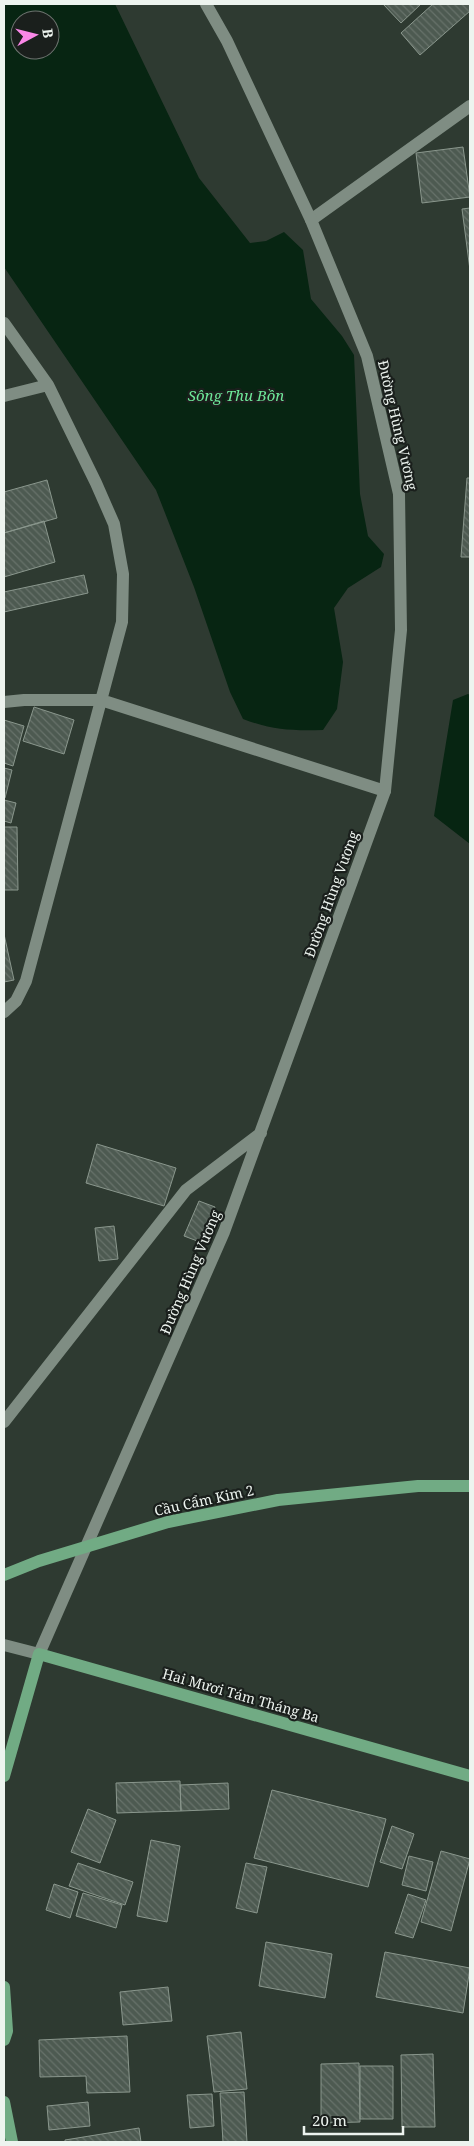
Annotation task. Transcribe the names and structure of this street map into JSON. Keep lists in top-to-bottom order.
{
  "streets": {
    "main road": ["Đường Hùng Vương", "Cầu Cẩm Kim 2", "Hai Mươi Tám Tháng Ba"]
  },
  "crossings": [
    ["Đường Hùng Vương", "Hai Mươi Tám Tháng Ba"]
  ],
  "water": ["Sông Thu Bồn"],
  "scale_bar": "20 m",
  "north": "right"
}
